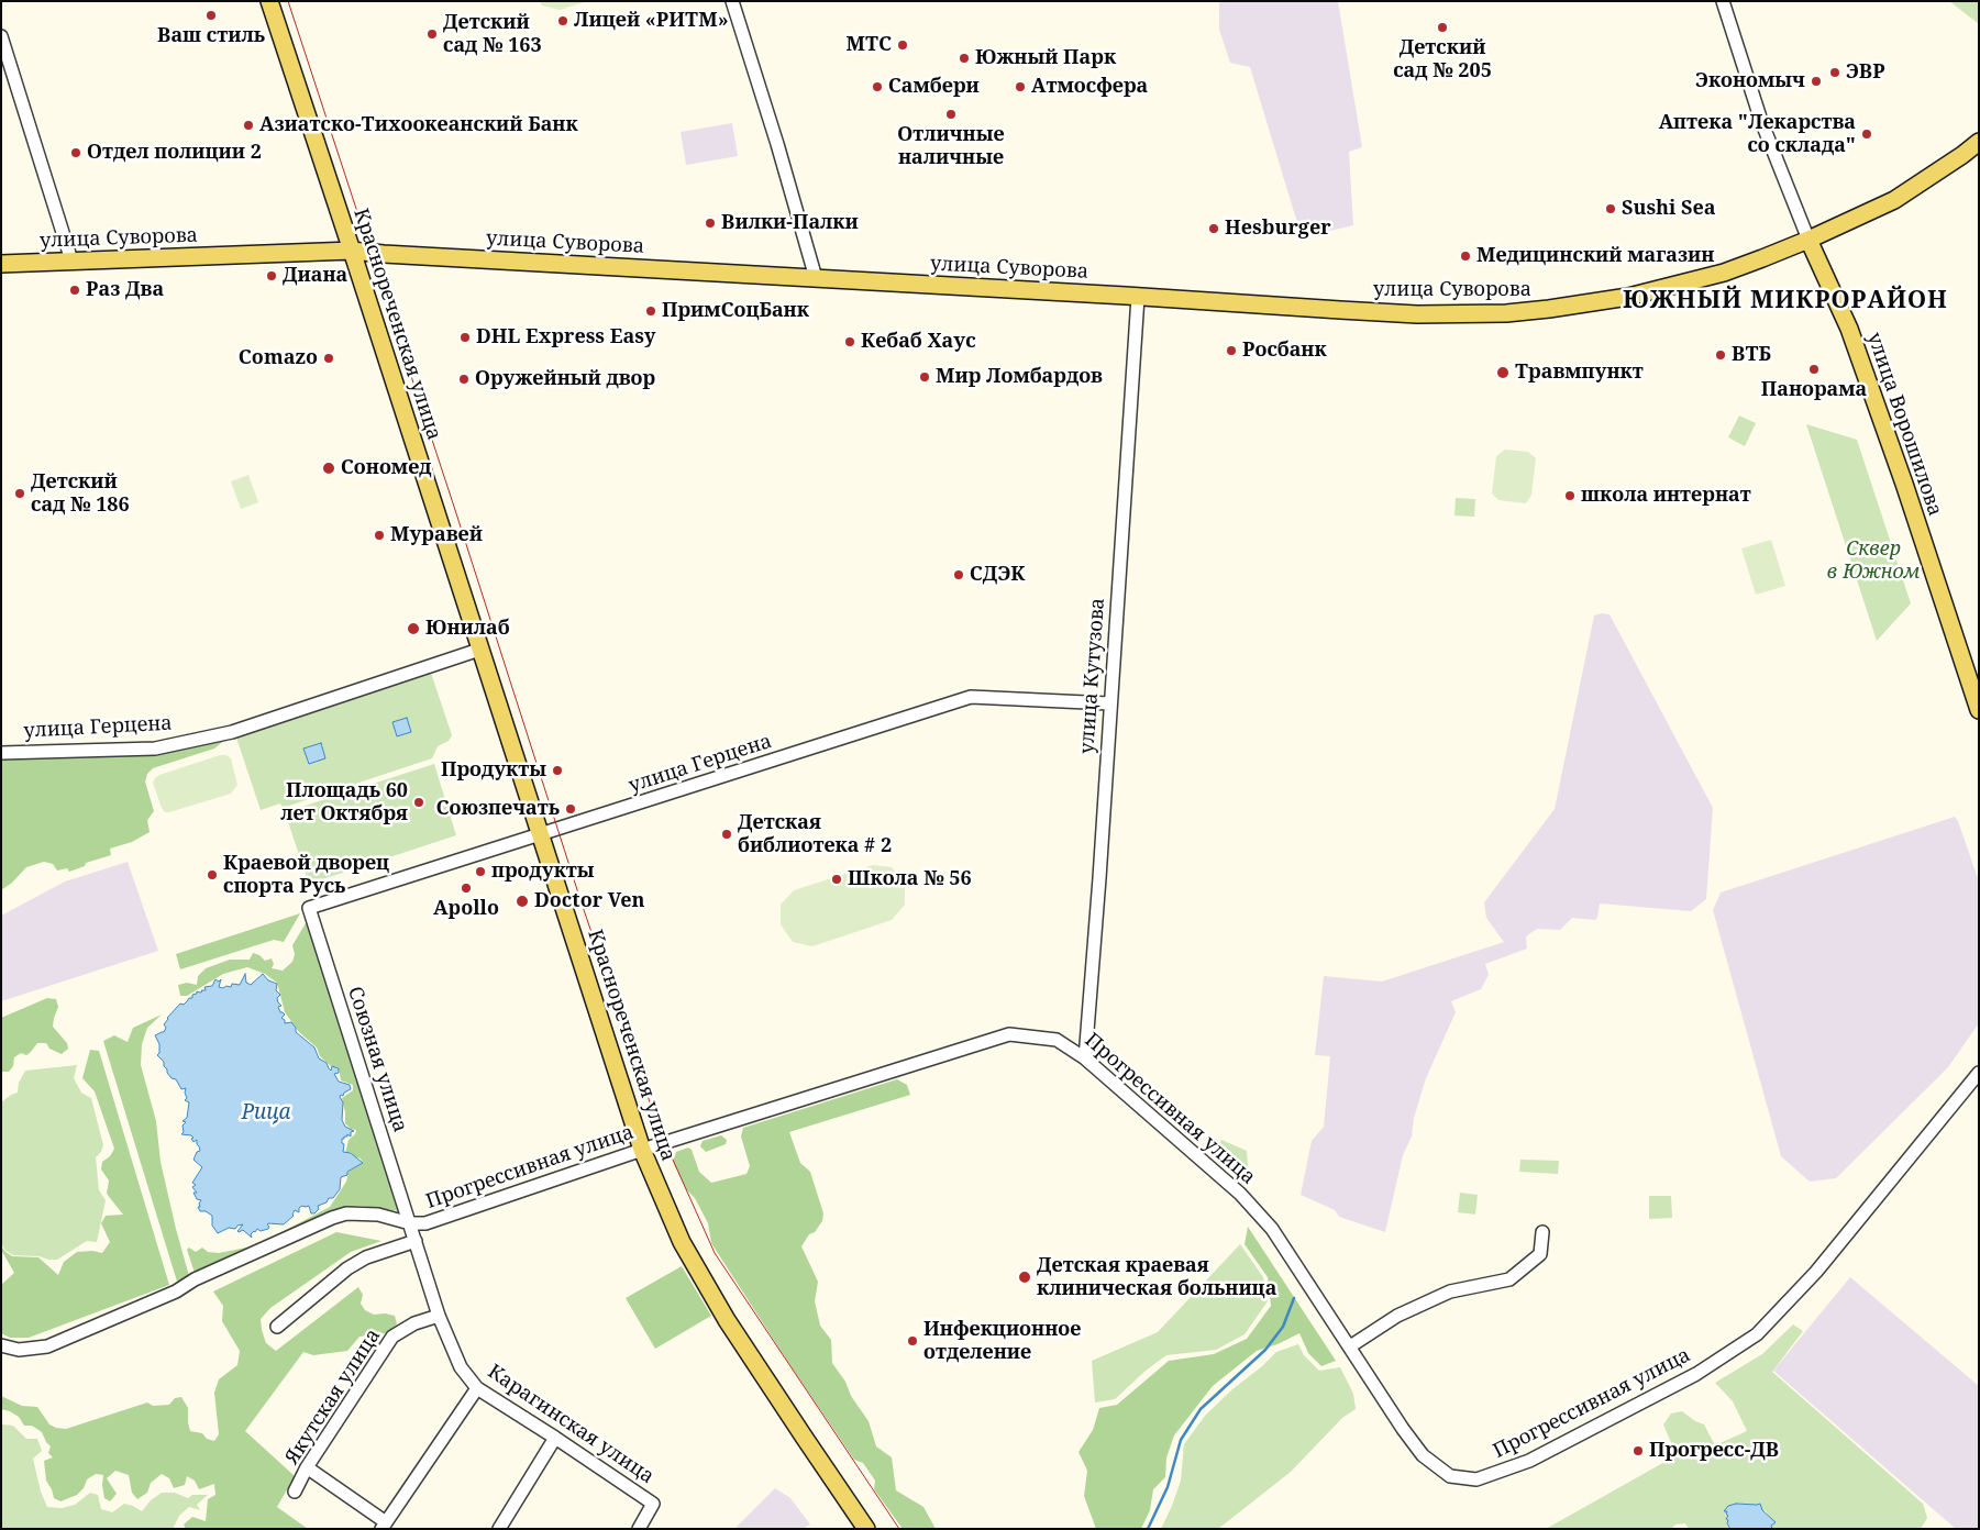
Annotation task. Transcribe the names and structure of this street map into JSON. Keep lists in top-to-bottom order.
{
  "streets": {
    "main road": ["улица Суворова", "Краснореченская улица", "улица Ворошилова"],
    "street": [
      "улица Кутузова",
      "улица Герцена",
      "Союзная улица",
      "Прогрессивная улица",
      "Якутская улица",
      "Карагинская улица"
    ]
  },
  "crossings": [
    ["улица Суворова", "Краснореченская улица"],
    ["улица Суворова", "улица Ворошилова"],
    ["улица Суворова", "улица Кутузова"],
    ["Краснореченская улица", "улица Герцена"],
    ["Краснореченская улица", "Прогрессивная улица"],
    ["улица Кутузова", "улица Герцена"],
    ["улица Кутузова", "Прогрессивная улица"],
    ["улица Герцена", "Союзная улица"],
    ["Союзная улица", "Прогрессивная улица"],
    ["Союзная улица", "Карагинская улица"],
    ["Прогрессивная улица", "Карагинская улица"],
    ["Якутская улица", "Карагинская улица"]
  ],
  "districts": ["ЮЖНЫЙ МИКРОРАЙОН"],
  "water": ["Рица"],
  "parks": ["Сквер в Южном"],
  "places": [
    "Ваш стиль",
    "Лицей «РИТМ»",
    "Детский сад № 205",
    "Детский сад № 163",
    "МТС",
    "Южный Парк",
    "ЭВР",
    "Экономыч",
    "Самбери",
    "Атмосфера",
    "Отличные наличные",
    "Азиатско-Тихоокеанский Банк",
    "Аптека \"Лекарства со склада\"",
    "Отдел полиции 2",
    "Sushi Sea",
    "Вилки-Палки",
    "Hesburger",
    "Медицинский магазин",
    "Диана",
    "Раз Два",
    "ПримСоцБанк",
    "DHL Express Easy",
    "Кебаб Хаус",
    "Росбанк",
    "ВТБ",
    "Comazo",
    "Панорама",
    "Травмпункт",
    "Мир Ломбардов",
    "Оружейный двор",
    "Сономед",
    "Детский сад № 186",
    "школа интернат",
    "Муравей",
    "СДЭК",
    "Юнилаб",
    "Продукты",
    "Площадь 60 лет Октября",
    "Союзпечать",
    "Детская библиотека # 2",
    "продукты",
    "Краевой дворец спорта Русь",
    "Школа № 56",
    "Apollo",
    "Doctor Ven",
    "Детская краевая клиническая больница",
    "Инфекционное отделение",
    "Прогресс-ДВ"
  ]
}
